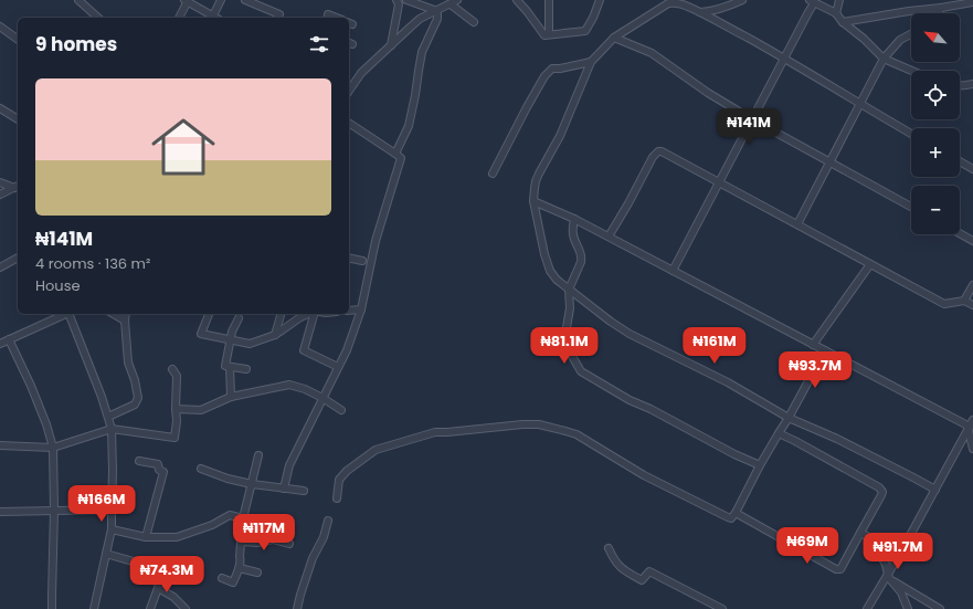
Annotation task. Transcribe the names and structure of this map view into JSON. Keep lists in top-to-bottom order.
{
  "north": "top left",
  "page": {
    "map_buttons": ["+", "−"],
    "heading": "9 homes",
    "list": [
      {
        "name": "₦141M",
        "note": "4 rooms · 136 m² · House"
      }
    ],
    "price": [
      "₦141M",
      "₦81.1M",
      "₦161M",
      "₦93.7M",
      "₦166M",
      "₦117M",
      "₦69M",
      "₦91.7M",
      "₦74.3M"
    ]
  }
}
